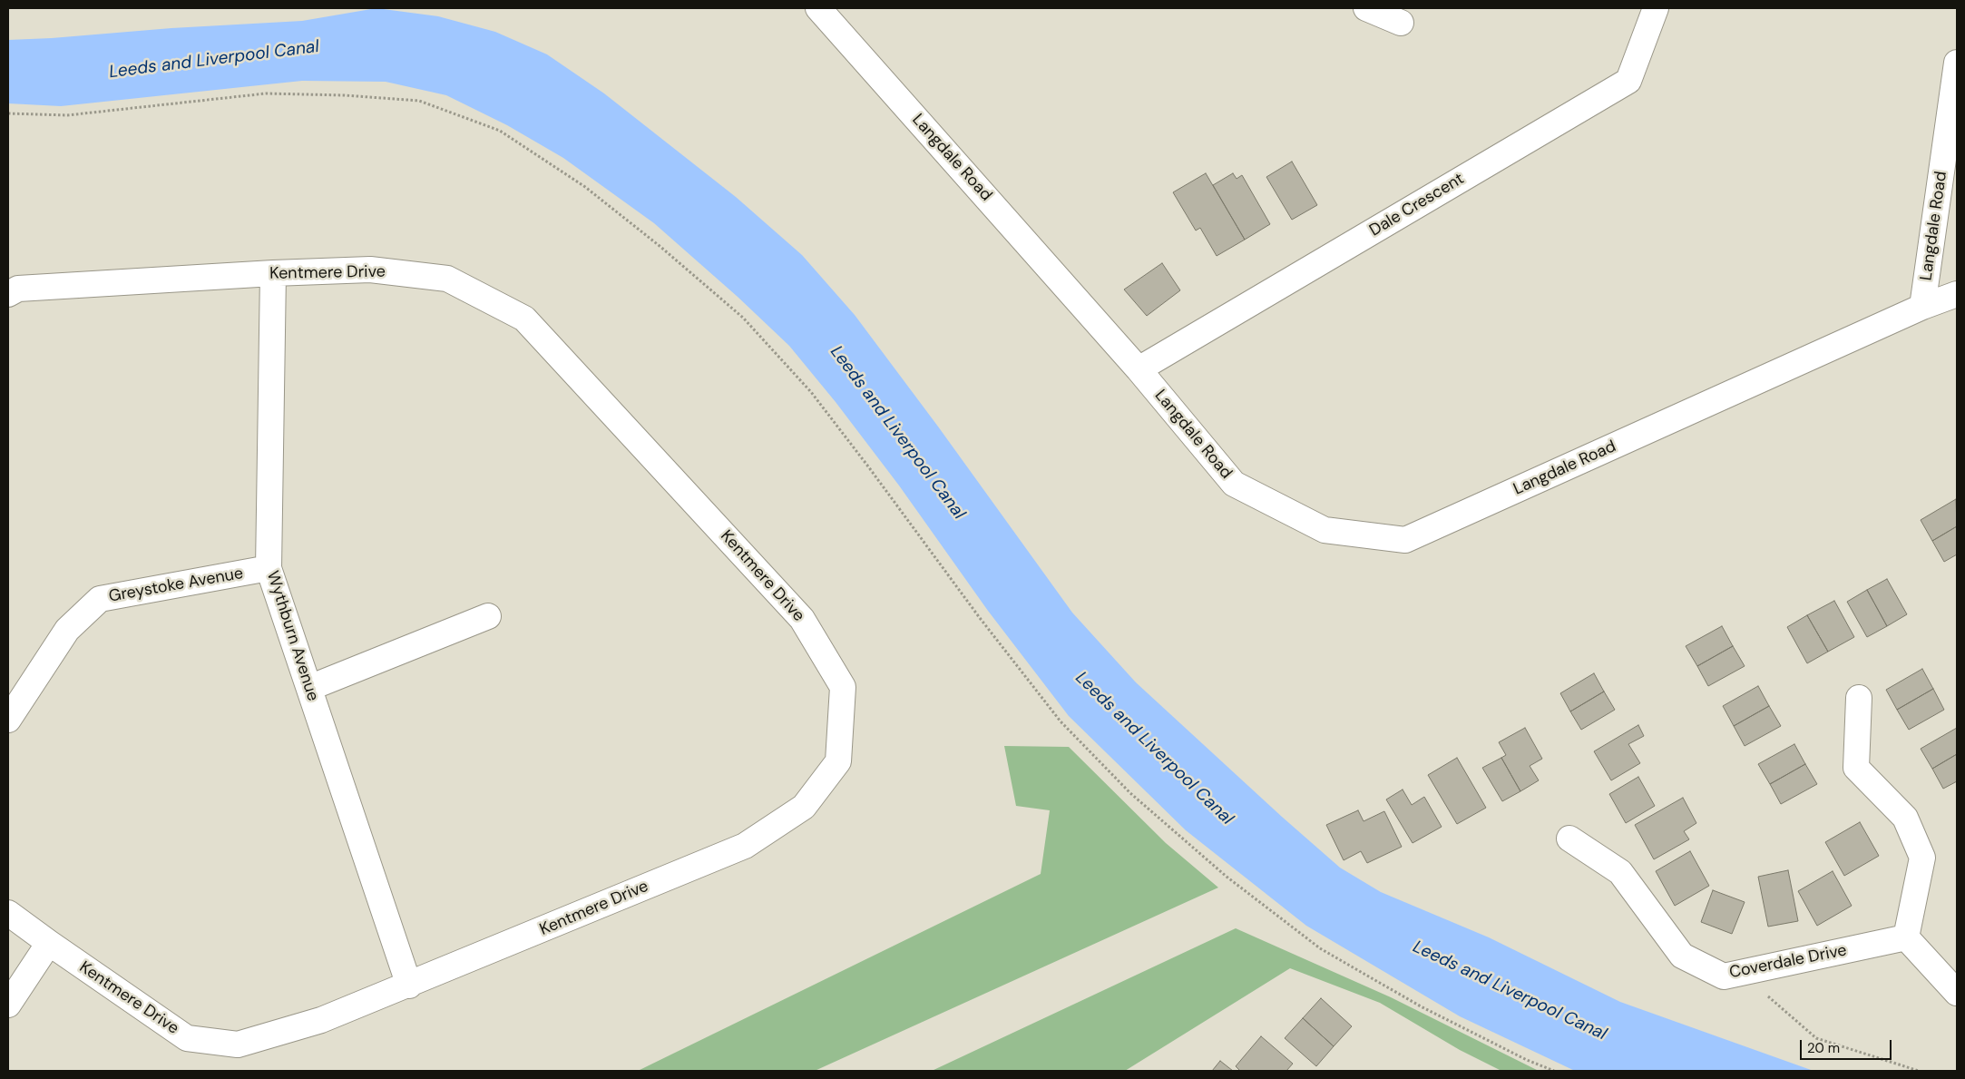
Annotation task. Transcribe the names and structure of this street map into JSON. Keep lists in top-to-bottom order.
{
  "streets": {
    "street": [
      "Langdale Road",
      "Dale Crescent",
      "Kentmere Drive",
      "Greystoke Avenue",
      "Wythburn Avenue",
      "Coverdale Drive"
    ]
  },
  "crossings": [
    ["Langdale Road", "Dale Crescent"],
    ["Kentmere Drive", "Wythburn Avenue"],
    ["Greystoke Avenue", "Wythburn Avenue"]
  ],
  "water": ["Leeds and Liverpool Canal"],
  "scale_bar": "20 m"
}
